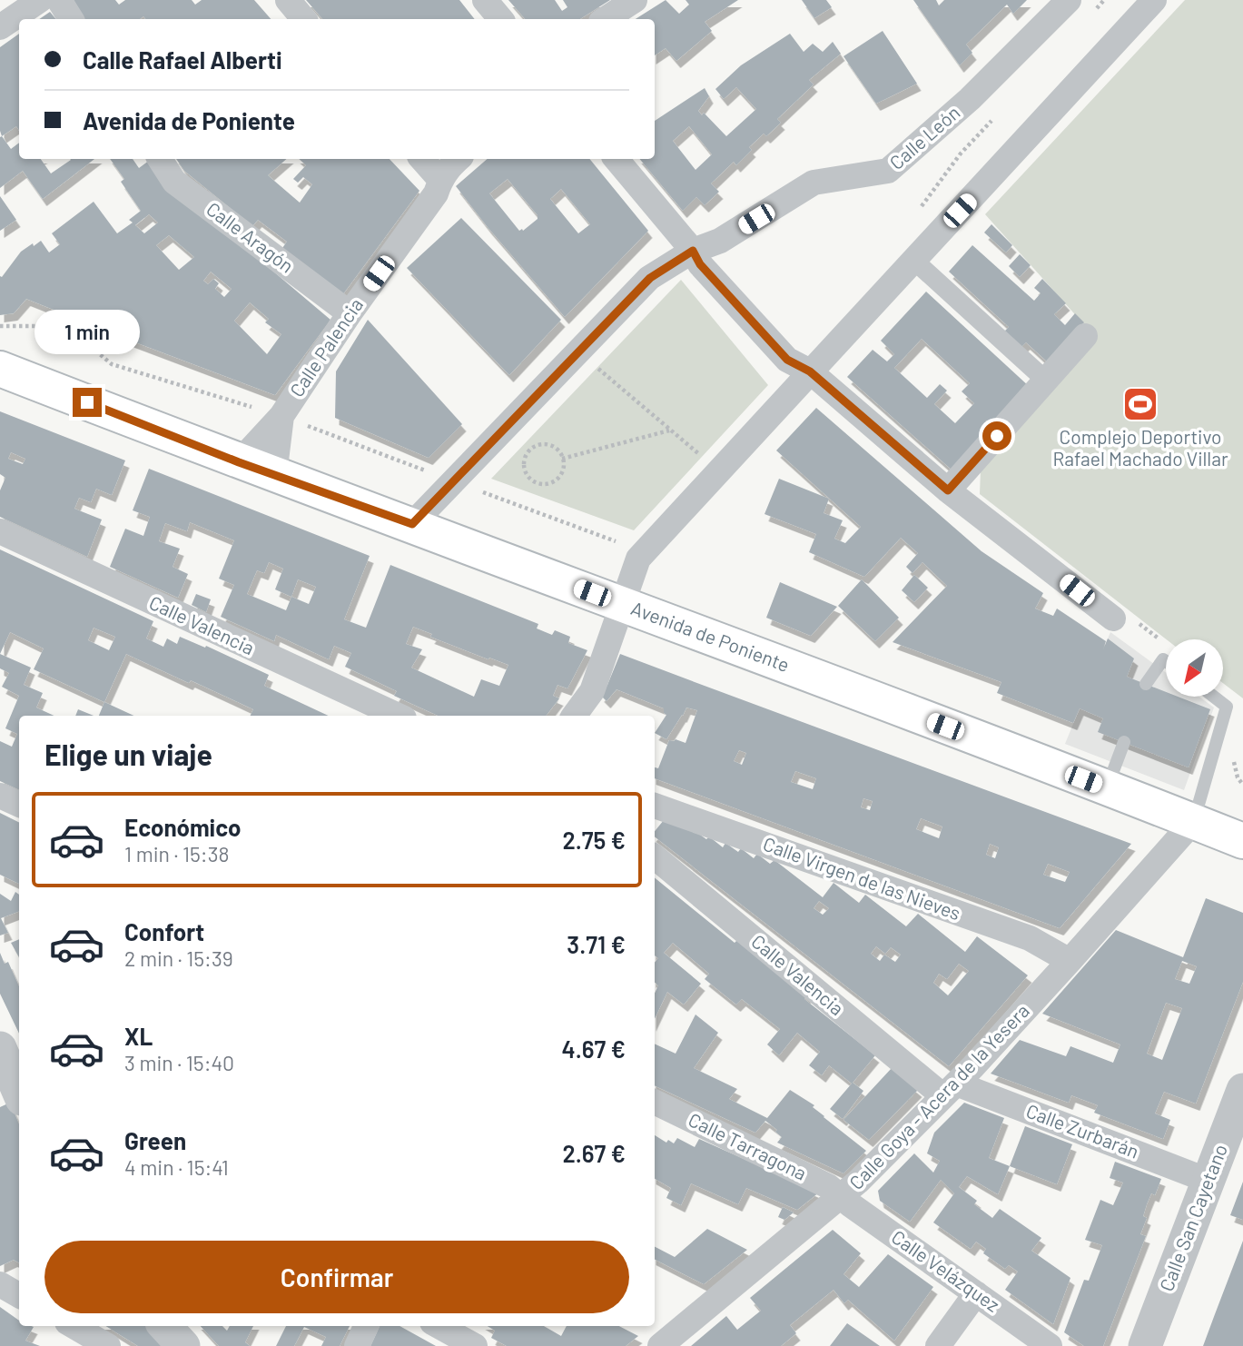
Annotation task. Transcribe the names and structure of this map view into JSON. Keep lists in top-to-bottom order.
{
  "streets": {
    "main road": ["Avenida de Poniente"],
    "street": [
      "Calle León",
      "Calle Aragón",
      "Calle Palencia",
      "Calle Valencia",
      "Calle Virgen de las Nieves",
      "Calle Goya - Acera de la Yesera",
      "Calle Zurbarán",
      "Calle Tarragona",
      "Calle San Cayetano",
      "Calle Velázquez"
    ]
  },
  "crossings": [
    ["Calle León", "Avenida de Poniente"],
    ["Calle Aragón", "Calle Palencia"],
    ["Calle Palencia", "Avenida de Poniente"],
    ["Calle Valencia", "Calle Goya - Acera de la Yesera"],
    ["Calle Valencia", "Calle Zurbarán"],
    ["Avenida de Poniente", "Calle Goya - Acera de la Yesera"],
    ["Calle Virgen de las Nieves", "Calle Goya - Acera de la Yesera"],
    ["Calle Goya - Acera de la Yesera", "Calle Zurbarán"],
    ["Calle Goya - Acera de la Yesera", "Calle Tarragona"],
    ["Calle Goya - Acera de la Yesera", "Calle Velázquez"],
    ["Calle Zurbarán", "Calle San Cayetano"],
    ["Calle Tarragona", "Calle Velázquez"]
  ],
  "places": {
    "sports": ["Complejo Deportivo Rafael Machado Villar"]
  },
  "north": "bottom left",
  "page": {
    "banner": ["Calle Rafael Alberti", "Avenida de Poniente"],
    "bubble": "1 min",
    "heading": "Elige un viaje",
    "list": [
      {
        "name": "Económico",
        "note": "1 min · 15:38",
        "value": "2.75 €"
      },
      {
        "name": "Confort",
        "note": "2 min · 15:39",
        "value": "3.71 €"
      },
      {
        "name": "XL",
        "note": "3 min · 15:40",
        "value": "4.67 €"
      },
      {
        "name": "Green",
        "note": "4 min · 15:41",
        "value": "2.67 €"
      }
    ],
    "buttons": "Confirmar"
  }
}
